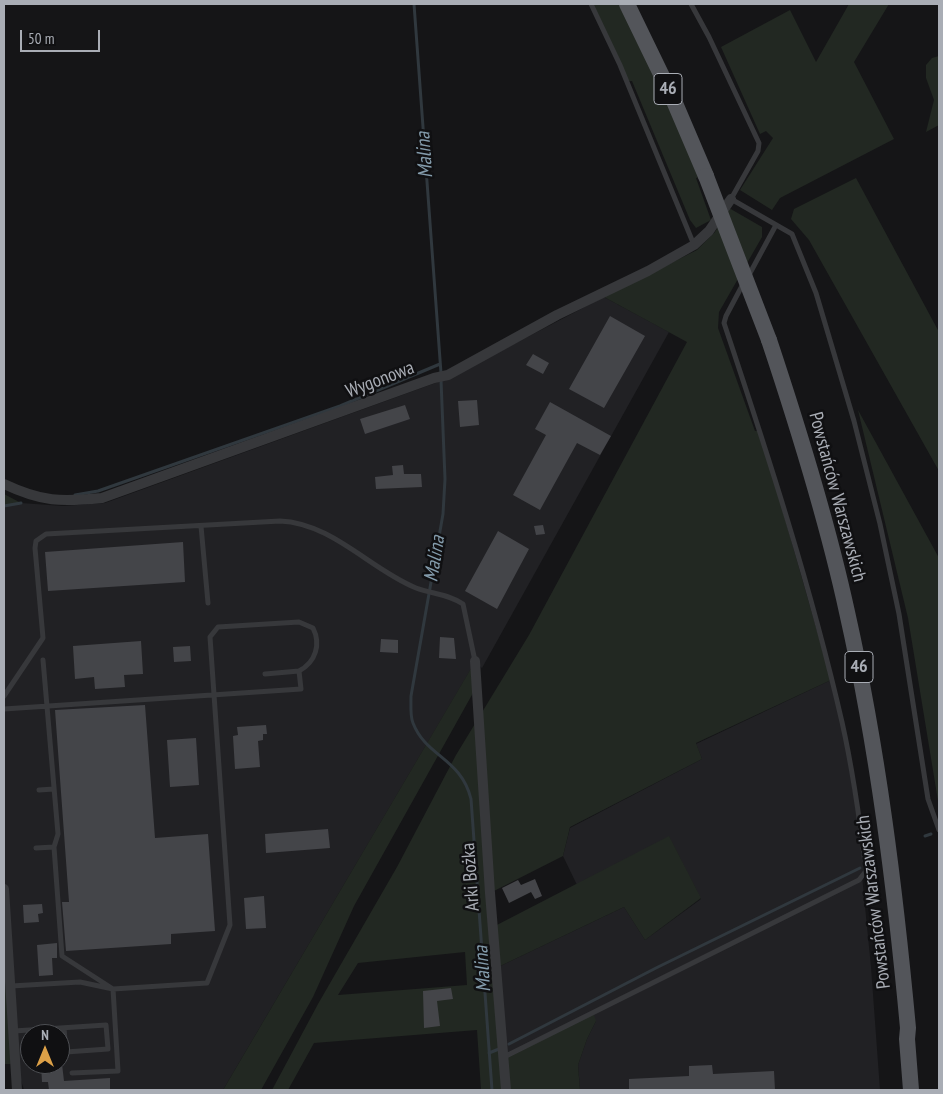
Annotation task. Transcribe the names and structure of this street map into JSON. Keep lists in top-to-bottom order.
{
  "streets": {
    "main road": ["46", "Powstańców Warszawskich"],
    "street": ["Wygonowa", "Arki Bożka"]
  },
  "water": ["Malina"],
  "scale_bar": "50 m",
  "north": "top"
}
